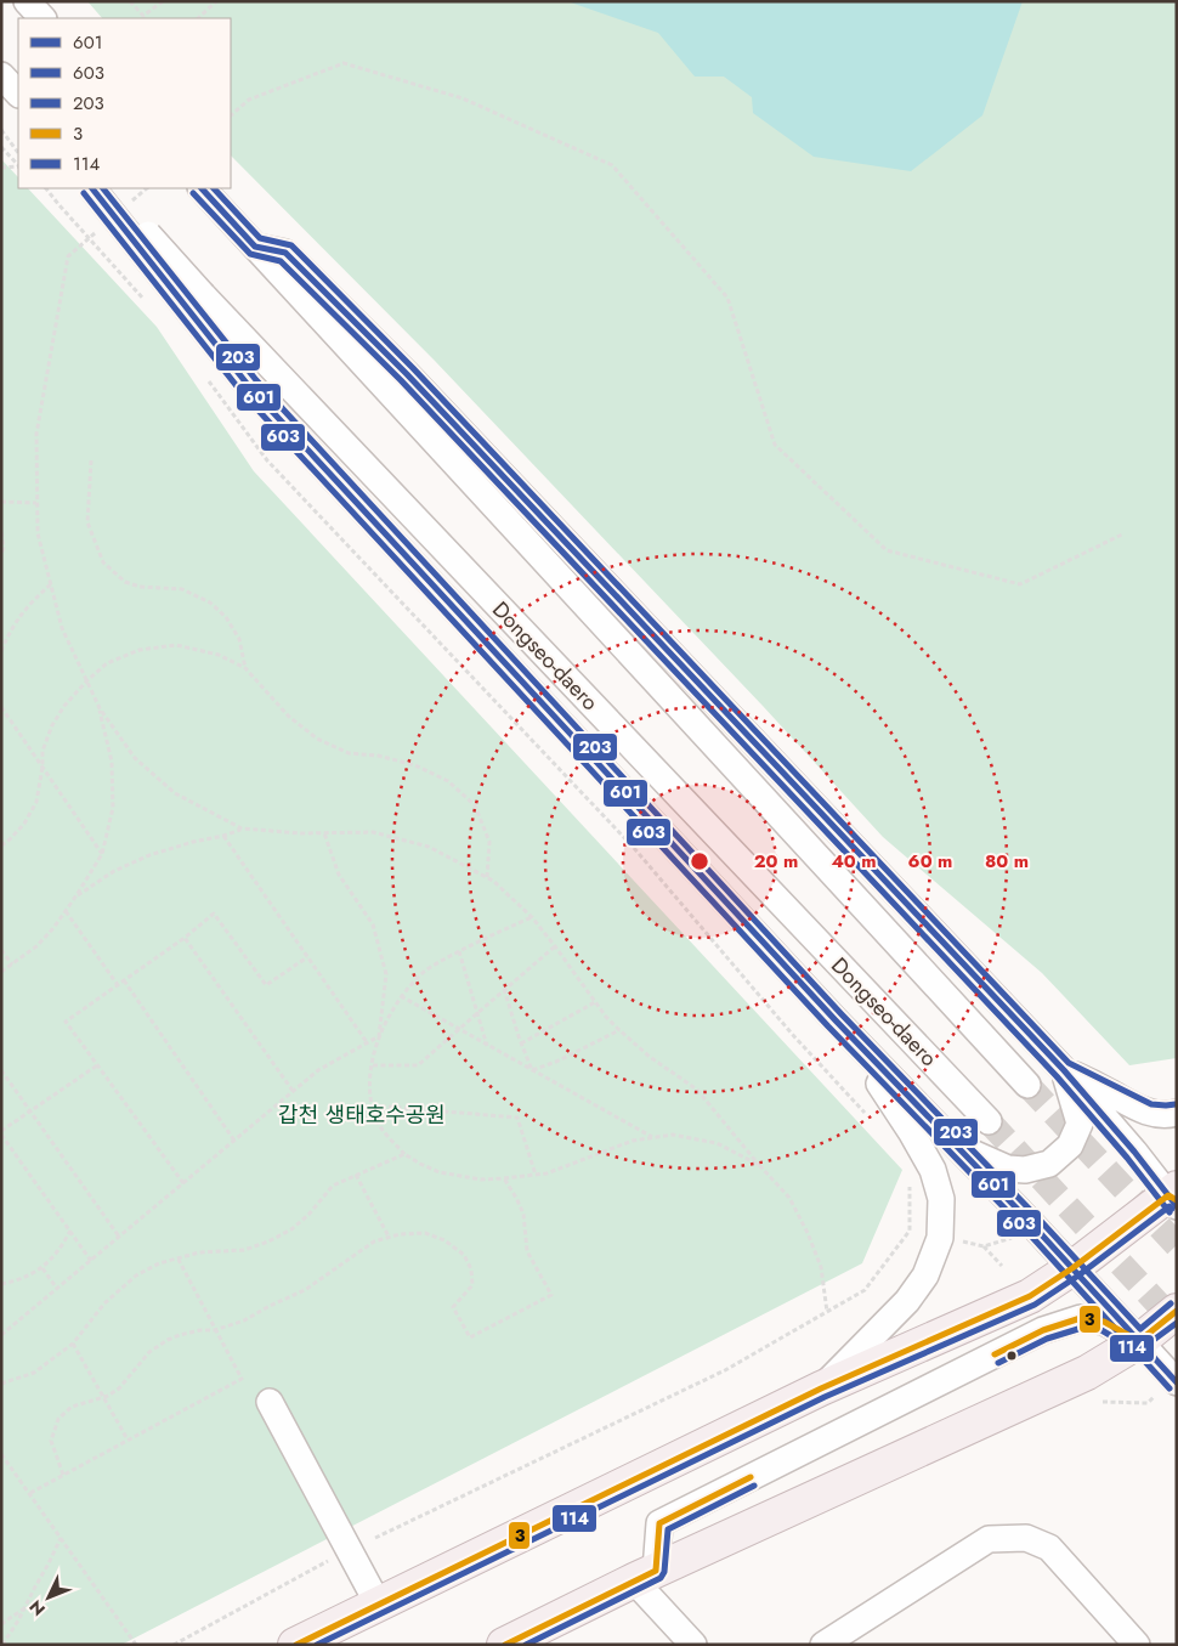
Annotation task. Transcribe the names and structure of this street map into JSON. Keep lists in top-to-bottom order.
{
  "streets": {
    "street": ["Dongseo-daero"]
  },
  "parks": ["갑천 생태호수공원"],
  "lines": [
    "transit line 601",
    "transit line 203",
    "transit line 603",
    "transit line 3",
    "transit line 114"
  ],
  "legend": [
    "601",
    "603",
    "203",
    "3",
    "114"
  ],
  "north": "bottom left",
  "rings": [
    "20 m",
    "40 m",
    "60 m",
    "80 m"
  ]
}
